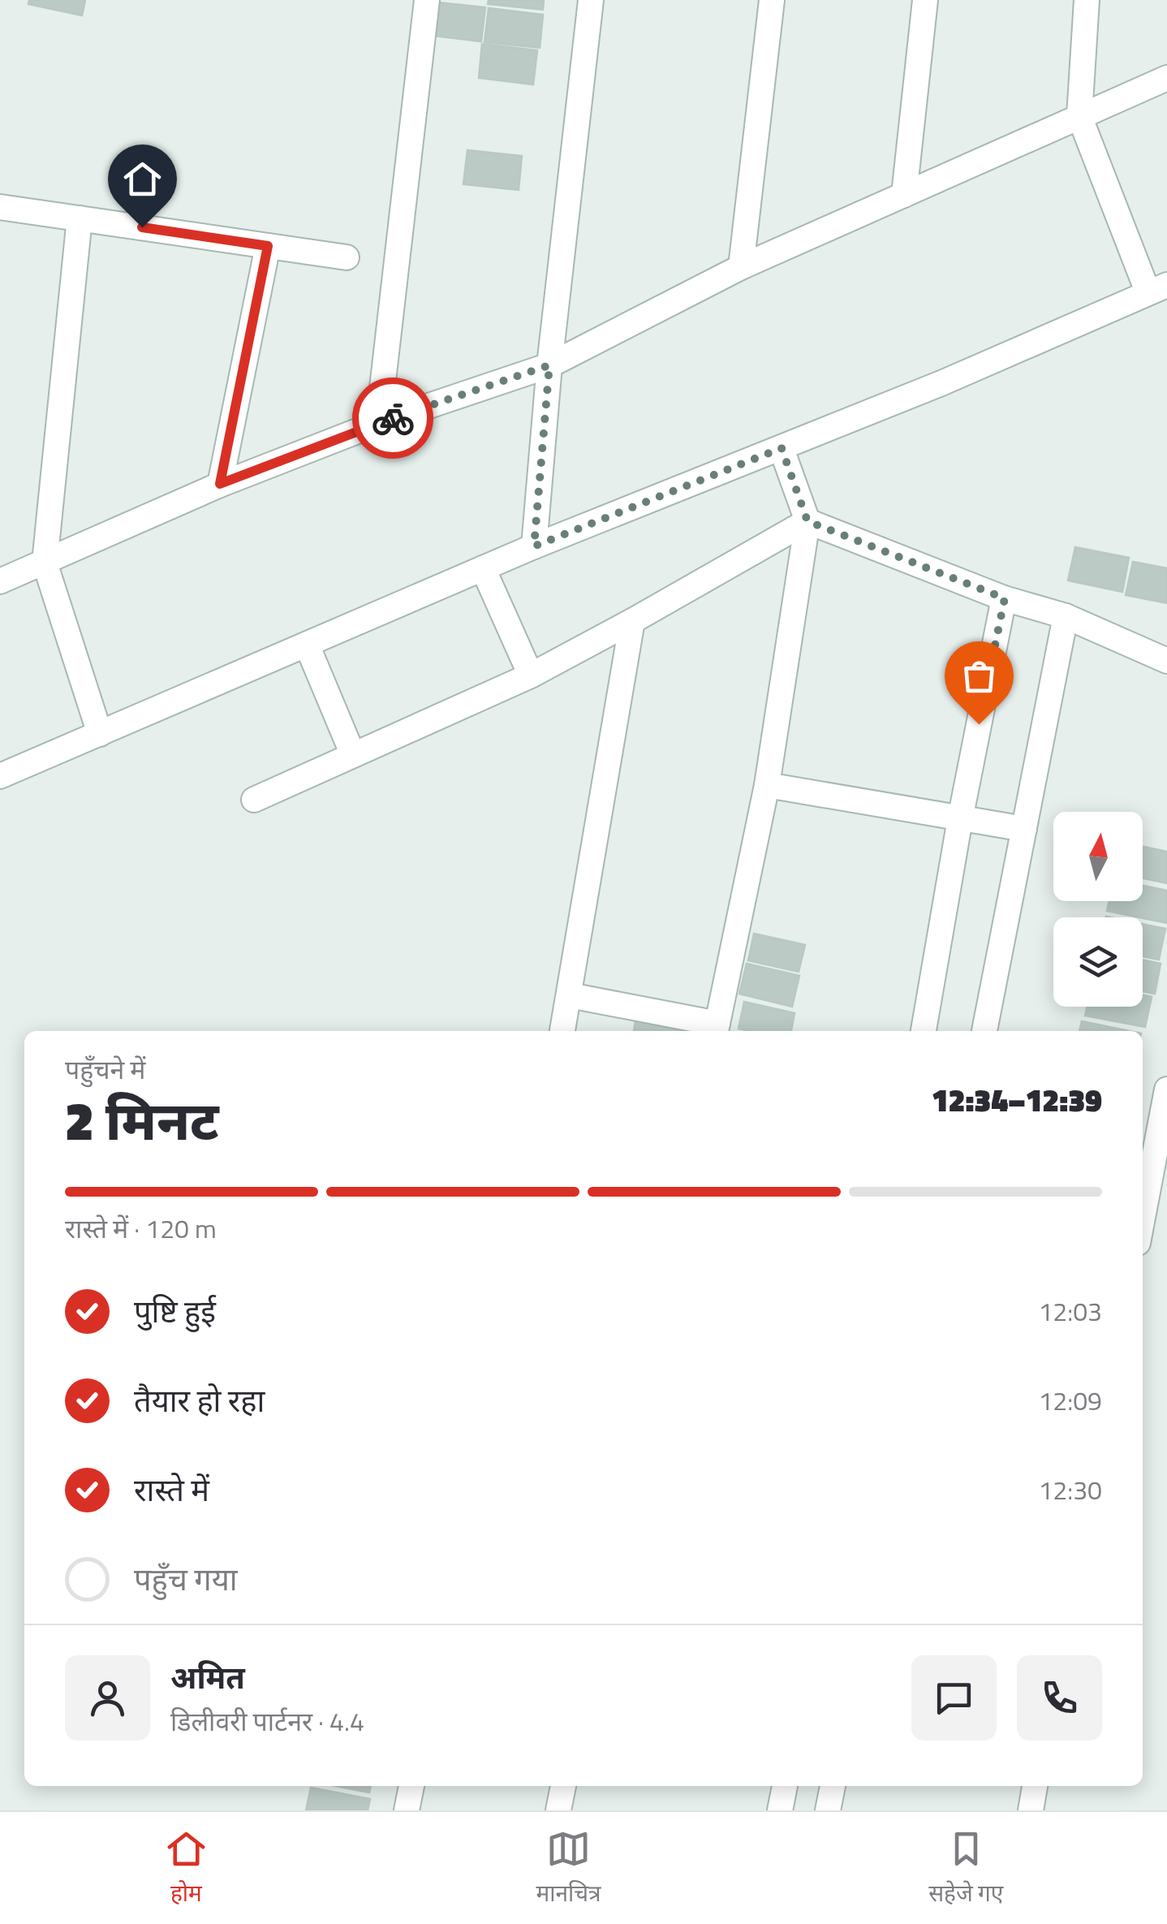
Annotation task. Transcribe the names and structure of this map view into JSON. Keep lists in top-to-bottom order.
{
  "north": "top",
  "page": {
    "heading": ["2 मिनट", "पहुँचने में", "12:34–12:39"],
    "panel": ["अमित", "डिलीवरी पार्टनर · 4.4"],
    "bar": "रास्ते में · 120 m",
    "list": [
      ["पुष्टि हुई", "12:03"],
      ["तैयार हो रहा", "12:09"],
      ["रास्ते में", "12:30"],
      "पहुँच गया"
    ],
    "tabs": ["होम", "मानचित्र", "सहेजे गए"]
  }
}
